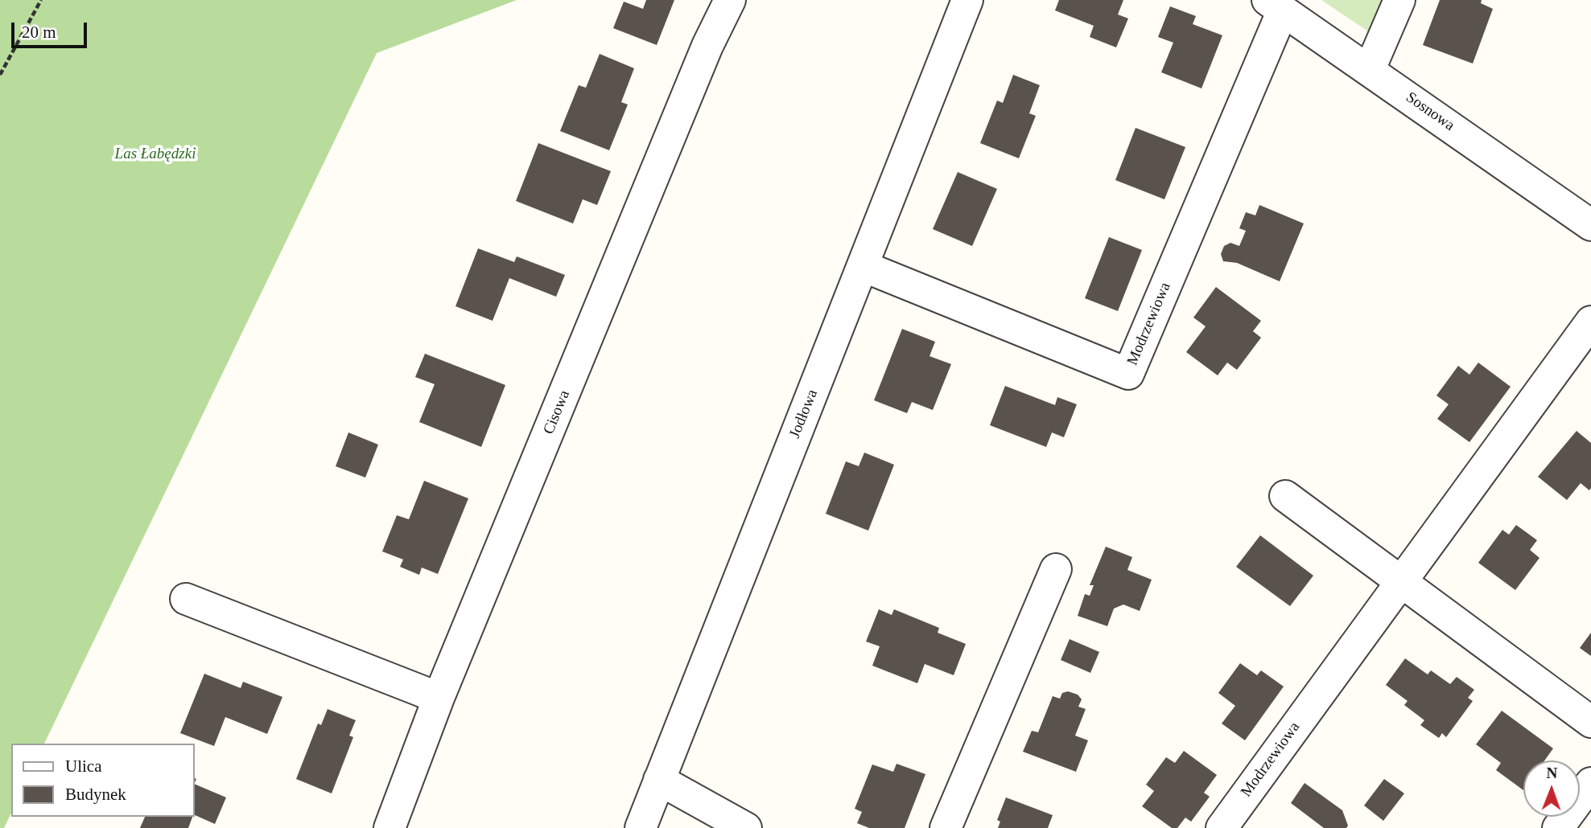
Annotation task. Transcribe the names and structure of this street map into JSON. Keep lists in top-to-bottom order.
{
  "streets": {
    "street": [
      "Sosnowa",
      "Modrzewiowa",
      "Cisowa",
      "Jodłowa"
    ]
  },
  "crossings": [
    ["Sosnowa", "Modrzewiowa"],
    ["Modrzewiowa", "Jodłowa"]
  ],
  "parks": ["Las Łabędzki"],
  "legend": ["Ulica", "Budynek"],
  "scale_bar": "20 m",
  "north": "top"
}
